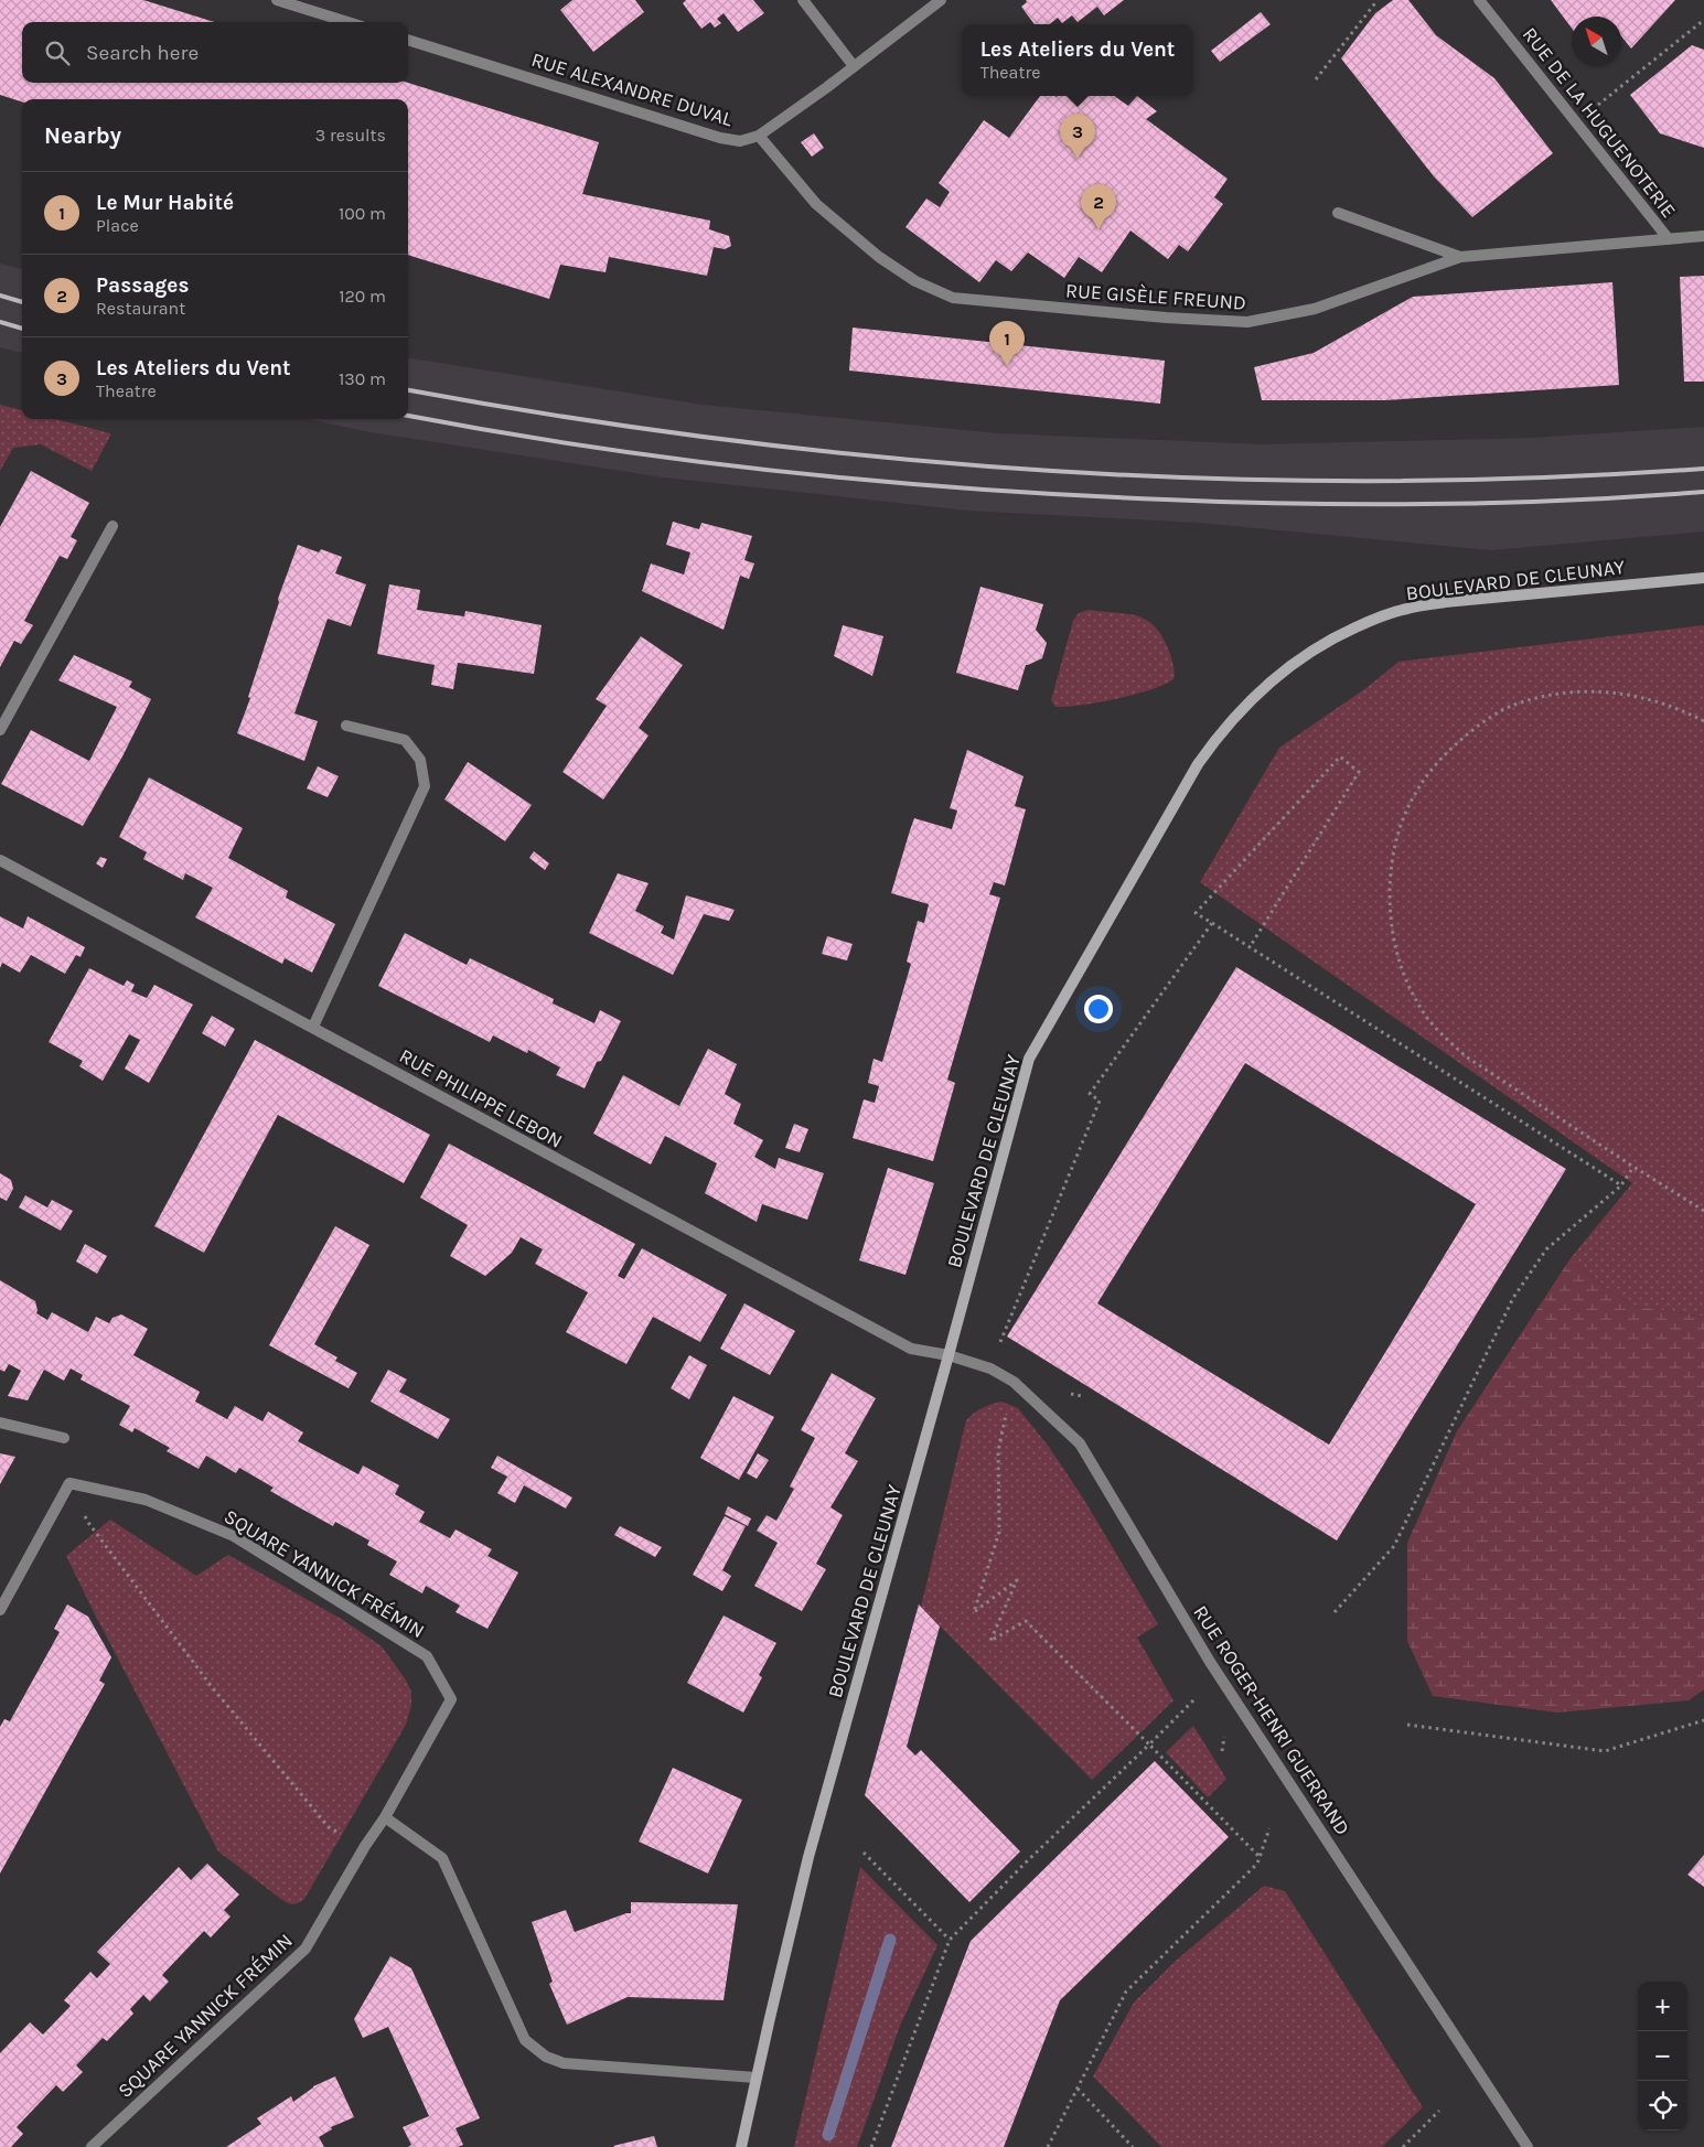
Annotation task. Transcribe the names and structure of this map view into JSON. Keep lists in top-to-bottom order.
{
  "streets": {
    "main road": ["BOULEVARD DE CLEUNAY"],
    "street": [
      "RUE ALEXANDRE DUVAL",
      "RUE DE LA HUGUENOTERIE",
      "RUE GISÈLE FREUND",
      "RUE PHILIPPE LEBON",
      "SQUARE YANNICK FRÉMIN",
      "RUE ROGER-HENRI GUERRAND"
    ]
  },
  "crossings": [
    ["RUE ALEXANDRE DUVAL", "RUE GISÈLE FREUND"],
    ["RUE DE LA HUGUENOTERIE", "RUE GISÈLE FREUND"],
    ["BOULEVARD DE CLEUNAY", "RUE PHILIPPE LEBON"],
    ["BOULEVARD DE CLEUNAY", "RUE ROGER-HENRI GUERRAND"],
    ["RUE PHILIPPE LEBON", "RUE ROGER-HENRI GUERRAND"]
  ],
  "north": "top left",
  "page": {
    "search": "Search here",
    "popup": ["Les Ateliers du Vent", "Theatre"],
    "heading": ["Nearby", "3 results"],
    "pins": ["3", "2", "1"],
    "list": [
      {
        "mark": "1",
        "name": "Le Mur Habité",
        "note": "Place",
        "value": "100 m"
      },
      {
        "mark": "2",
        "name": "Passages",
        "note": "Restaurant",
        "value": "120 m"
      },
      {
        "mark": "3",
        "name": "Les Ateliers du Vent",
        "note": "Theatre",
        "value": "130 m"
      }
    ],
    "map_buttons": ["+", "−"]
  }
}
